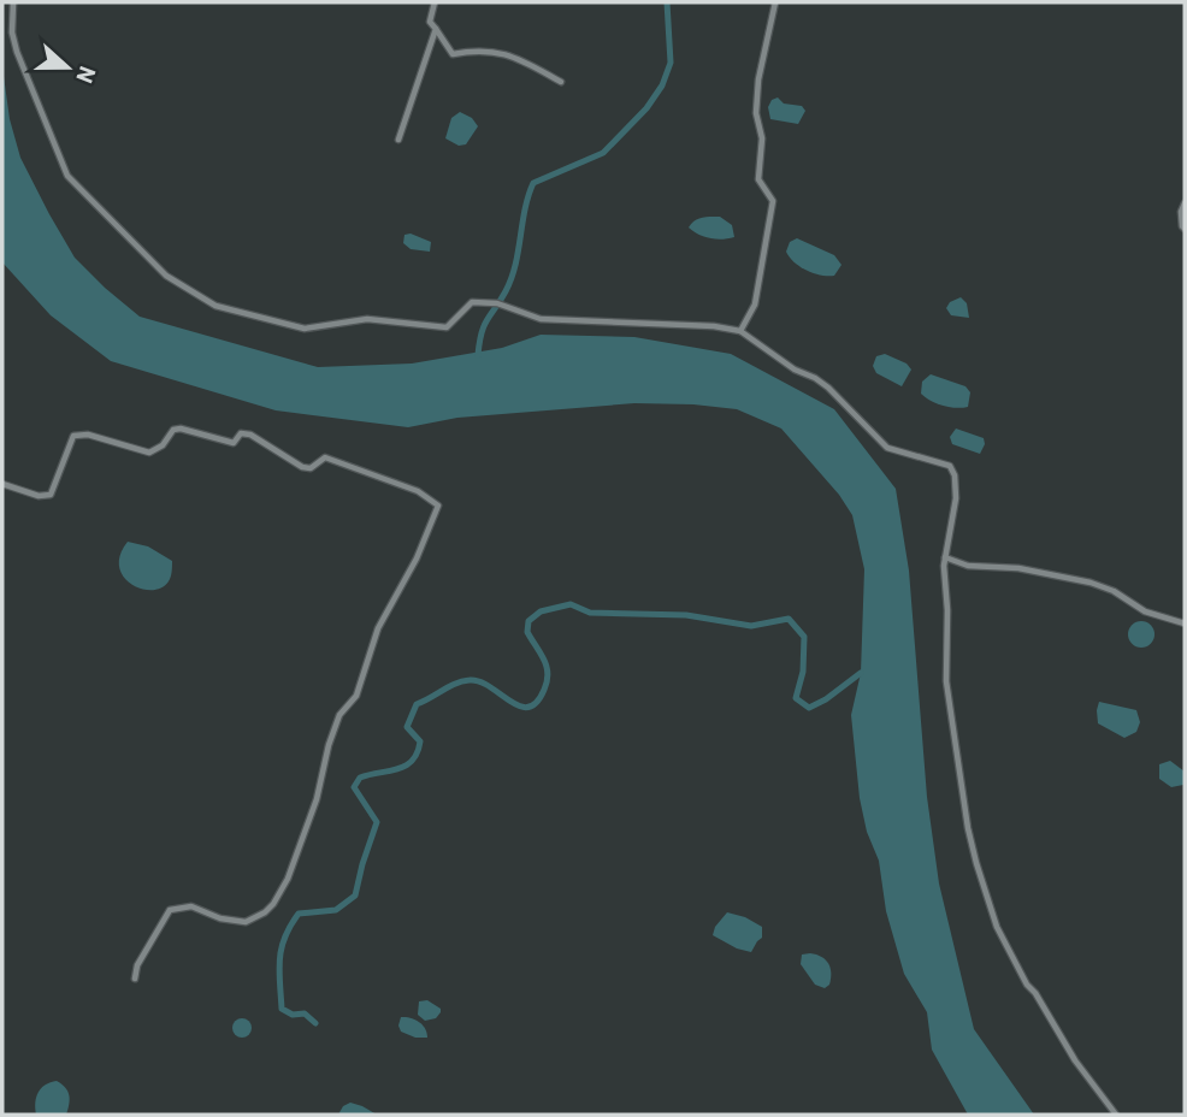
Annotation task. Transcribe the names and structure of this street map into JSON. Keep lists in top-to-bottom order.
{
  "north": "right"
}
